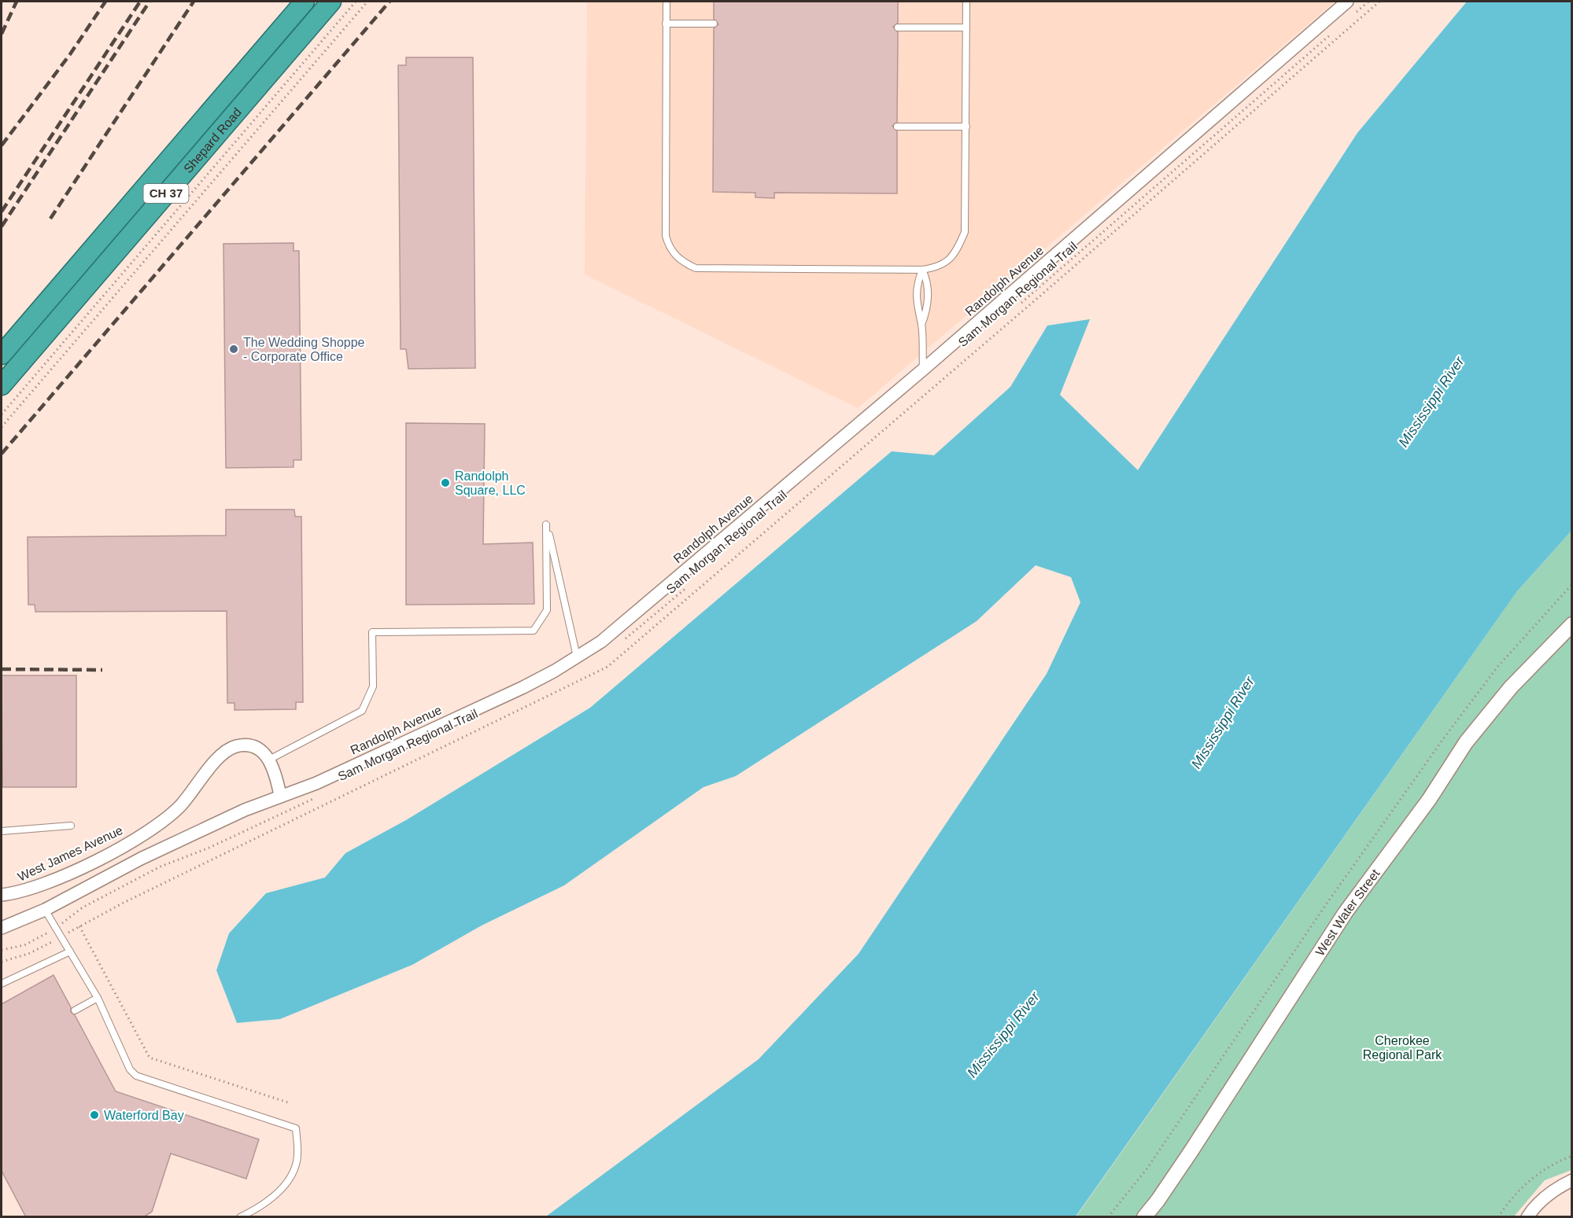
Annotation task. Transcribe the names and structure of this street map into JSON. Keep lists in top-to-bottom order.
{
  "streets": {
    "highway": ["Shepard Road", "CH 37"],
    "street": ["Randolph Avenue", "West James Avenue", "West Water Street"],
    "path": ["Sam Morgan Regional Trail"]
  },
  "water": ["Mississippi River"],
  "parks": ["Cherokee Regional Park"],
  "places": ["The Wedding Shoppe - Corporate Office", "Randolph Square, LLC", "Waterford Bay"]
}
